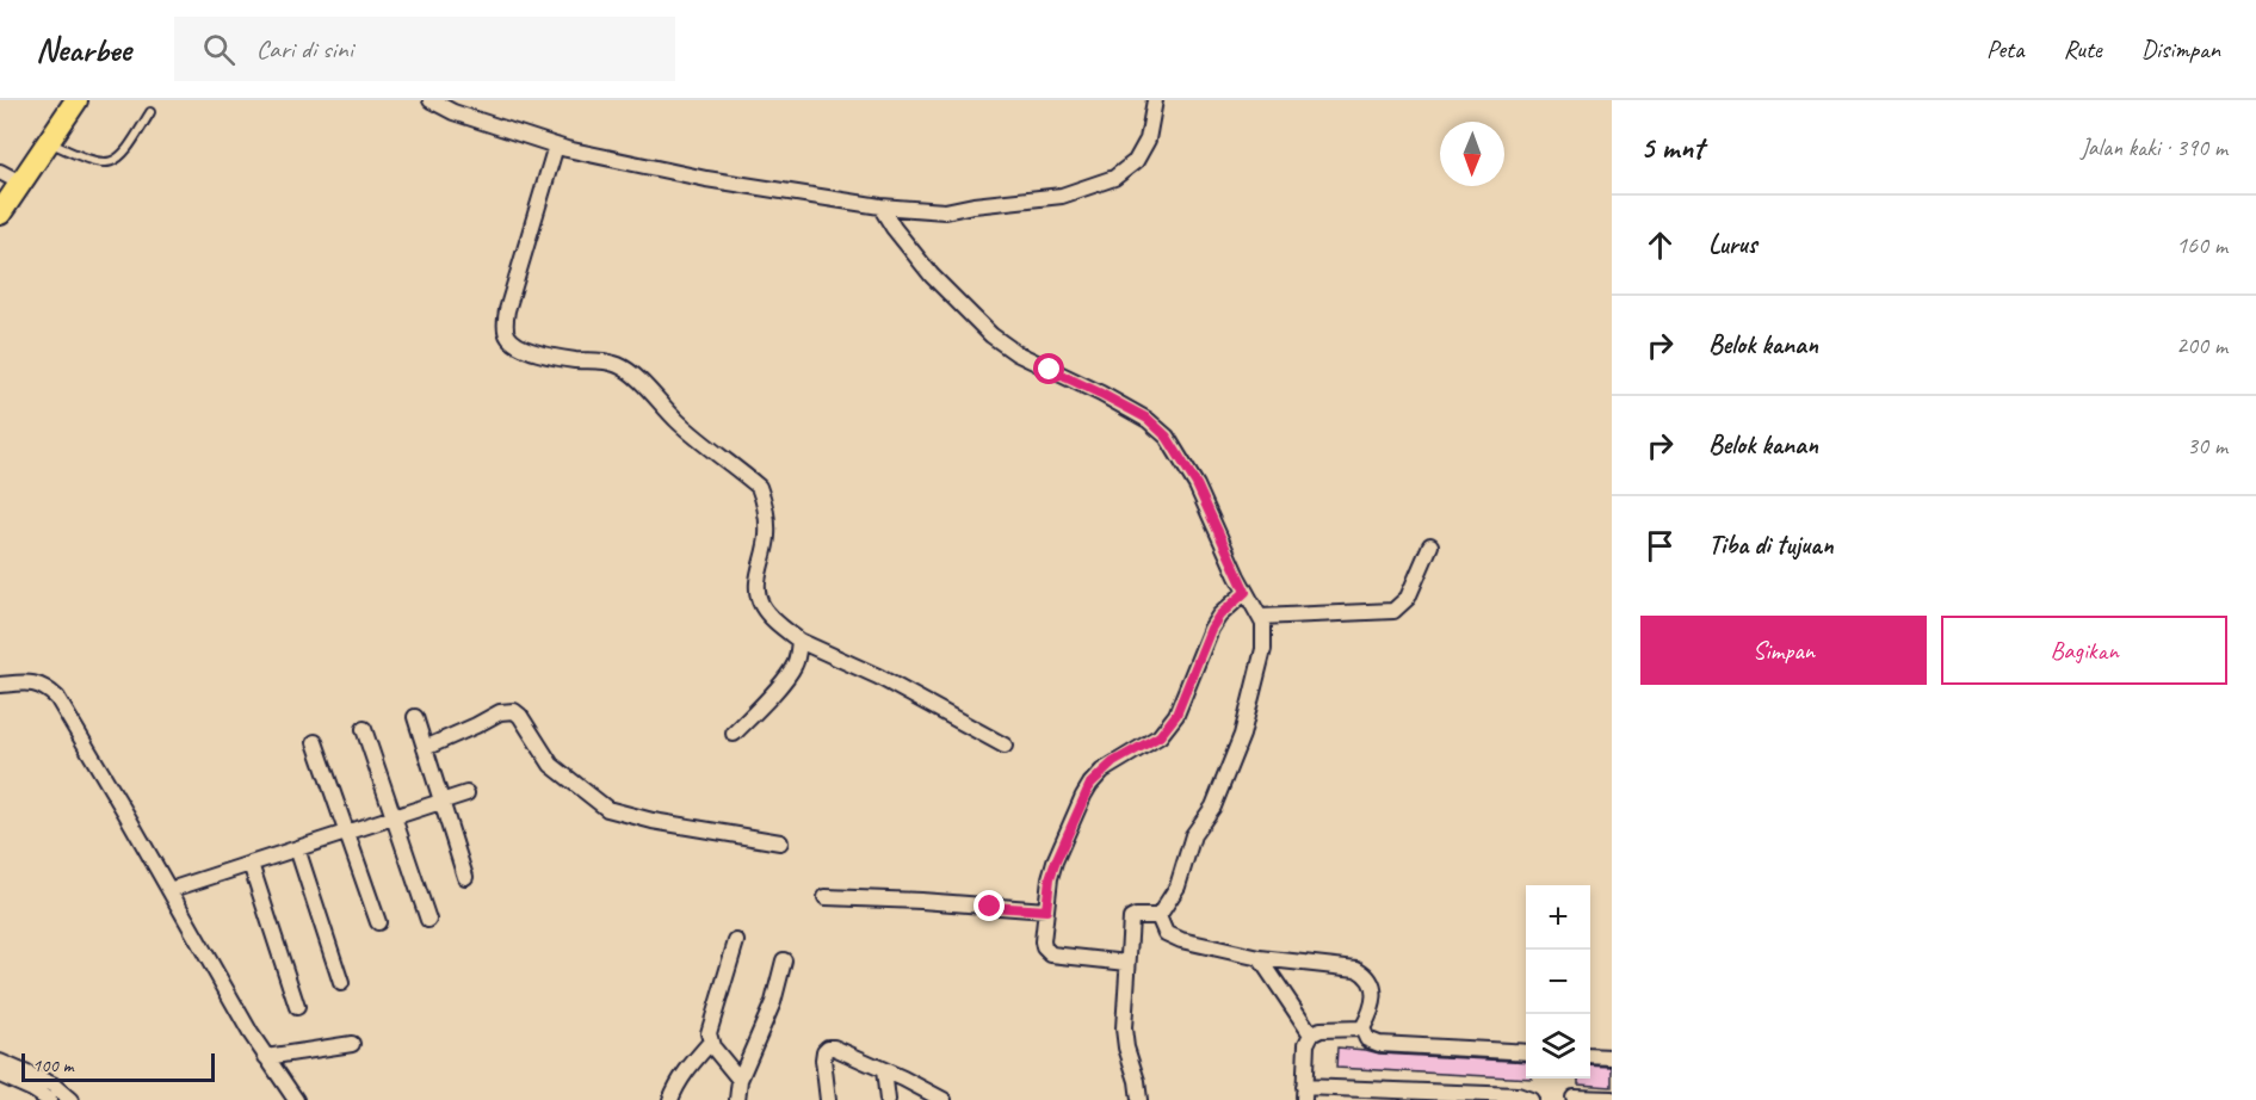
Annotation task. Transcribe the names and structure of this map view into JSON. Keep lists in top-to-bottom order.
{
  "scale_bar": "100 m",
  "north": "bottom",
  "page": {
    "header": "Nearbee",
    "search": "Cari di sini",
    "nav": ["Peta", "Rute", "Disimpan"],
    "heading": ["5 mnt", "Jalan kaki · 390 m"],
    "list": [
      ["Lurus", "160 m"],
      ["Belok kanan", "200 m"],
      ["Belok kanan", "30 m"],
      "Tiba di tujuan"
    ],
    "buttons": ["Simpan", "Bagikan"],
    "map_buttons": ["+", "−"],
    "scale": "100 m"
  }
}
